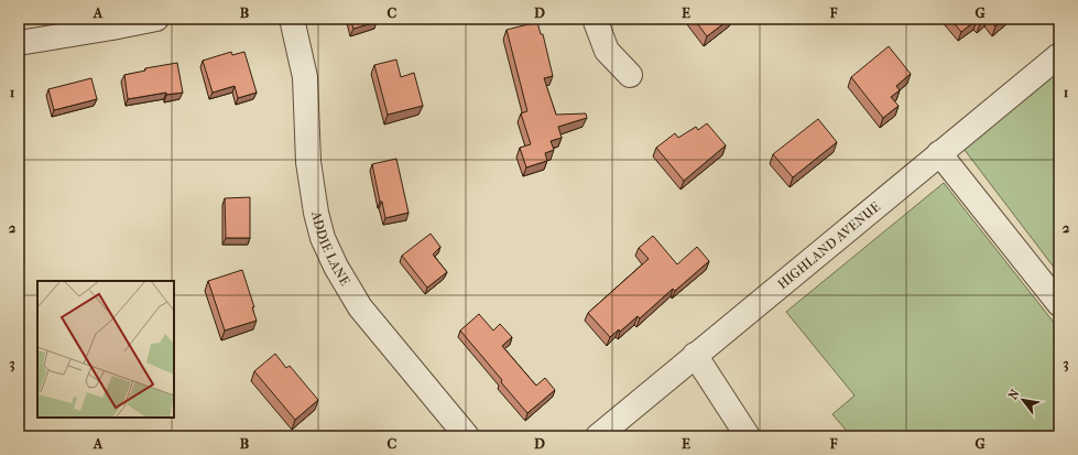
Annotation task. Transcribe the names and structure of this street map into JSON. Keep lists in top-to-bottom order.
{
  "streets": {
    "street": ["HIGHLAND AVENUE", "ADDIE LANE"]
  },
  "north": "top left",
  "grid": {
    "columns": [
      "A",
      "B",
      "C",
      "D",
      "E",
      "F",
      "G"
    ],
    "rows": ["1", "2", "3"]
  }
}
